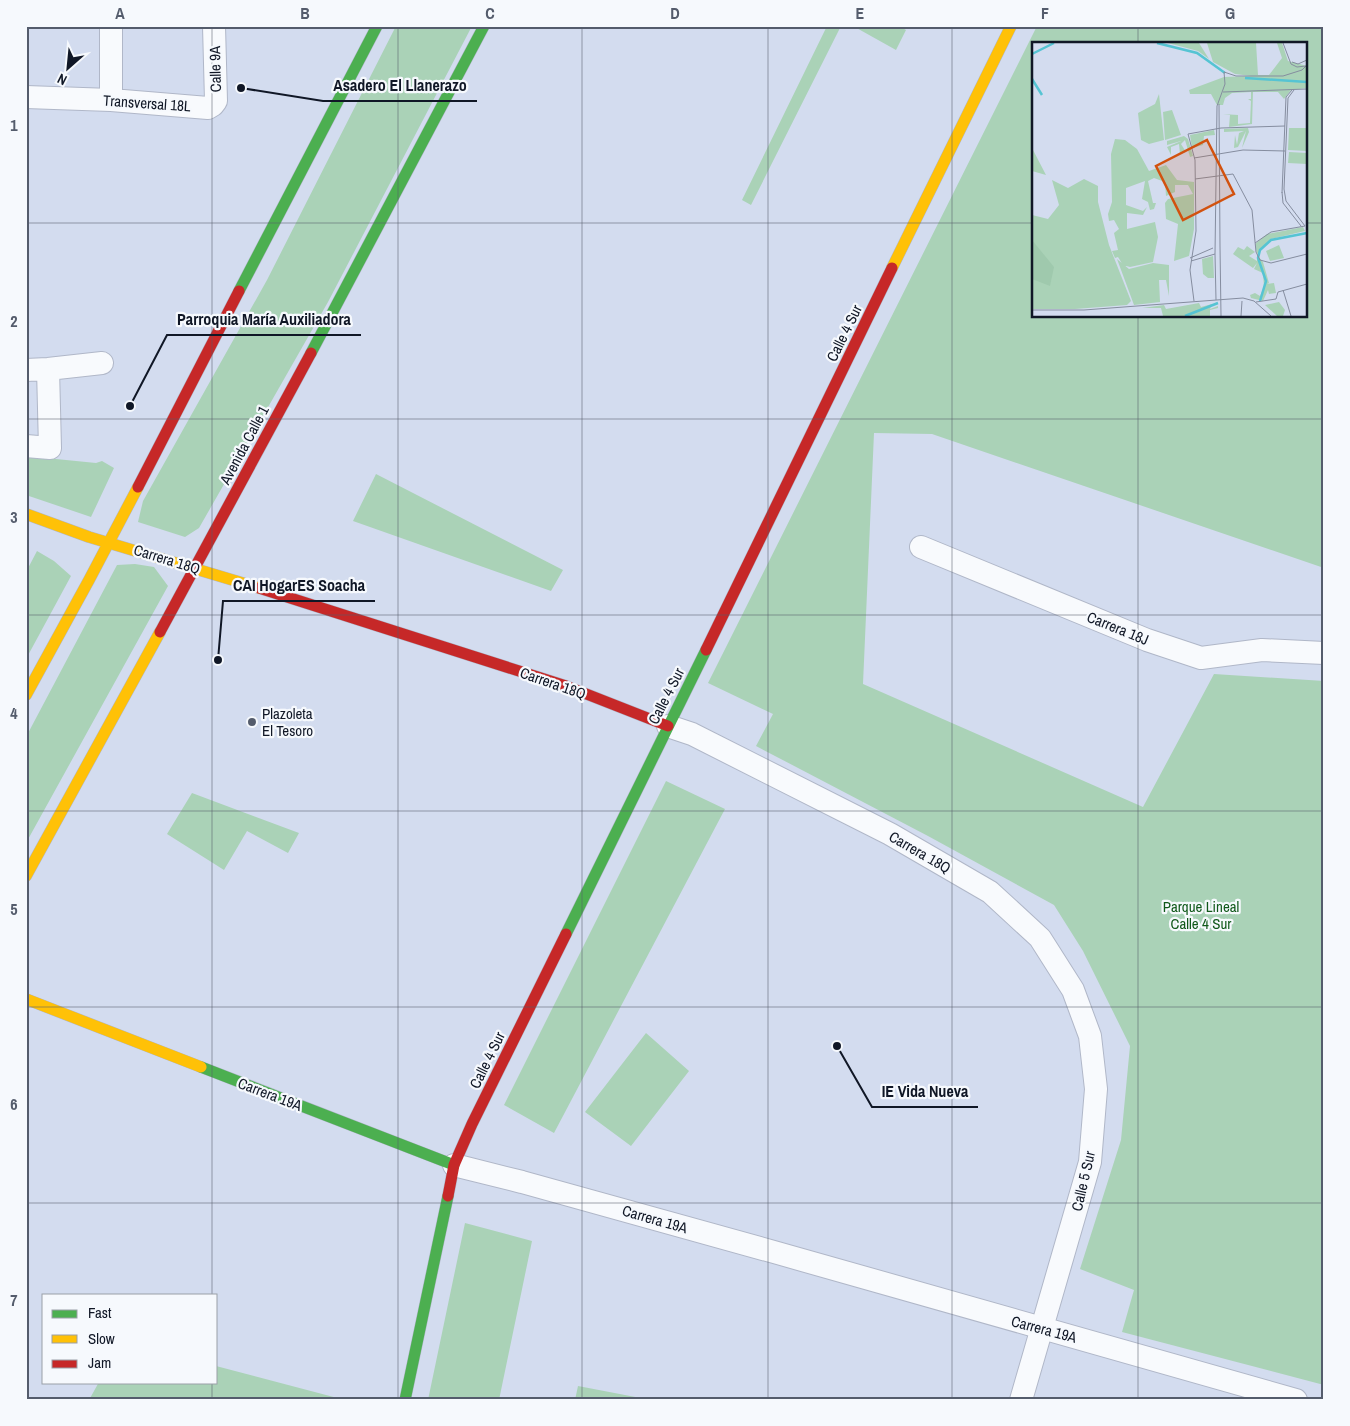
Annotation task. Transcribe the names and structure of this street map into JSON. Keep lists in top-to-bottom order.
{
  "streets": {
    "main road": [
      "Calle 4 Sur",
      "Avenida Calle 1",
      "Carrera 18Q",
      "Carrera 19A"
    ],
    "street": [
      "Calle 9A",
      "Transversal 18L",
      "Carrera 18J",
      "Calle 5 Sur"
    ]
  },
  "crossings": [
    ["Calle 9A", "Transversal 18L"],
    ["Calle 4 Sur", "Carrera 18Q"],
    ["Calle 4 Sur", "Carrera 19A"],
    ["Avenida Calle 1", "Carrera 18Q"],
    ["Carrera 18Q", "Calle 5 Sur"],
    ["Carrera 19A", "Calle 5 Sur"]
  ],
  "parks": ["Parque Lineal Calle 4 Sur"],
  "places": [
    "Asadero El Llanerazo",
    "Parroquia María Auxiliadora",
    "CAI HogarES Soacha",
    "Plazoleta El Tesoro",
    "IE Vida Nueva"
  ],
  "legend": ["Fast", "Slow", "Jam"],
  "north": "bottom left",
  "grid": {
    "columns": [
      "A",
      "B",
      "C",
      "D",
      "E",
      "F",
      "G"
    ],
    "rows": [
      "1",
      "2",
      "3",
      "4",
      "5",
      "6",
      "7"
    ]
  }
}
